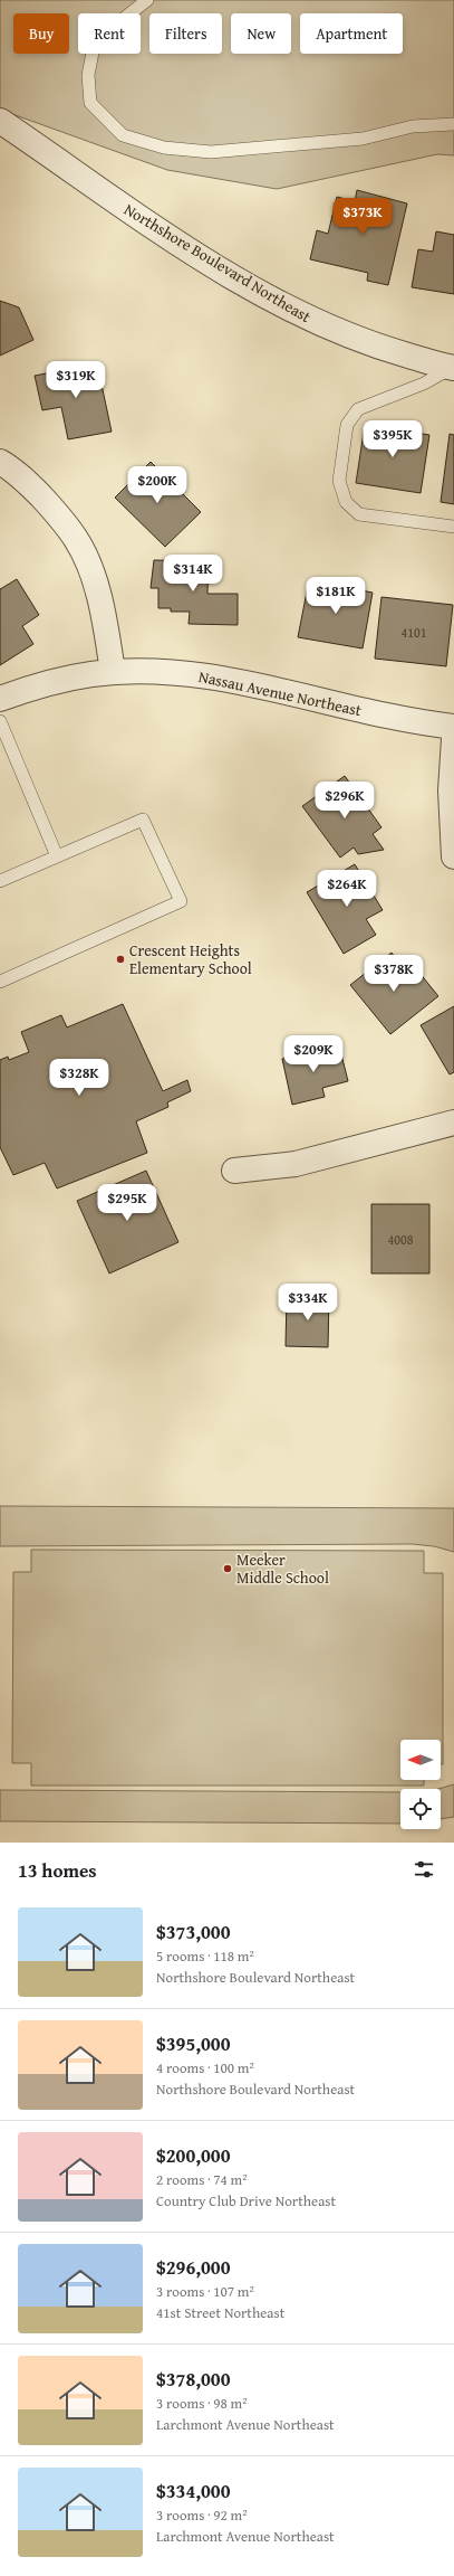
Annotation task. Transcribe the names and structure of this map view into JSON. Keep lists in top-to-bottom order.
{
  "streets": {
    "street": ["Northshore Boulevard Northeast", "Nassau Avenue Northeast"]
  },
  "places": ["Crescent Heights Elementary School", "Meeker Middle School"],
  "house_numbers": ["4101", "4008"],
  "north": "left",
  "page": {
    "chip": [
      "Buy",
      "Rent",
      "Filters",
      "New",
      "Apartment"
    ],
    "price": [
      "$373K",
      "$319K",
      "$395K",
      "$200K",
      "$314K",
      "$181K",
      "$296K",
      "$264K",
      "$378K",
      "$209K",
      "$328K",
      "$295K",
      "$334K"
    ],
    "heading": "13 homes",
    "list": [
      {
        "name": "$373,000",
        "note": "5 rooms · 118 m² · Northshore Boulevard Northeast"
      },
      {
        "name": "$395,000",
        "note": "4 rooms · 100 m² · Northshore Boulevard Northeast"
      },
      {
        "name": "$200,000",
        "note": "2 rooms · 74 m² · Country Club Drive Northeast"
      },
      {
        "name": "$296,000",
        "note": "3 rooms · 107 m² · 41st Street Northeast"
      },
      {
        "name": "$378,000",
        "note": "3 rooms · 98 m² · Larchmont Avenue Northeast"
      },
      {
        "name": "$334,000",
        "note": "3 rooms · 92 m² · Larchmont Avenue Northeast"
      }
    ]
  }
}
